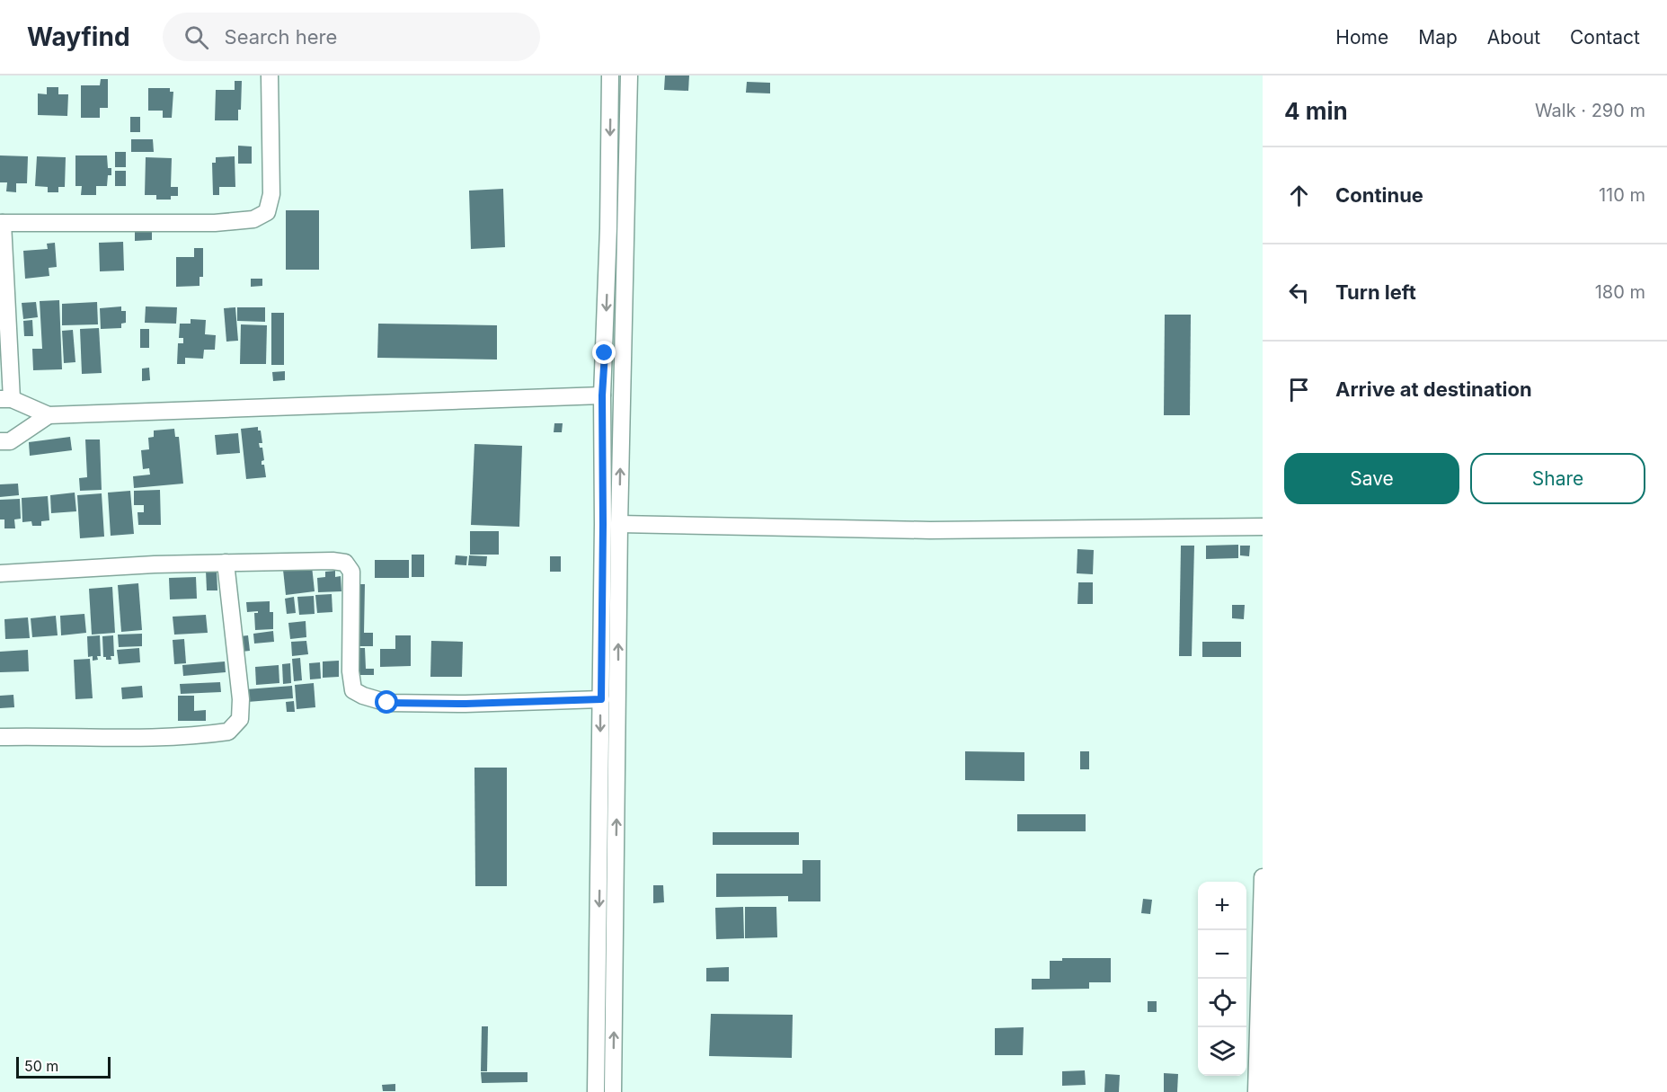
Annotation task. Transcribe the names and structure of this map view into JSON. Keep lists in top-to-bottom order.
{
  "scale_bar": "50 m",
  "page": {
    "header": "Wayfind",
    "search": "Search here",
    "nav": [
      "Home",
      "Map",
      "About",
      "Contact"
    ],
    "heading": ["4 min", "Walk · 290 m"],
    "list": [
      ["Continue", "110 m"],
      ["Turn left", "180 m"],
      "Arrive at destination"
    ],
    "buttons": ["Save", "Share"],
    "map_buttons": ["+", "−"],
    "scale": "50 m"
  }
}
